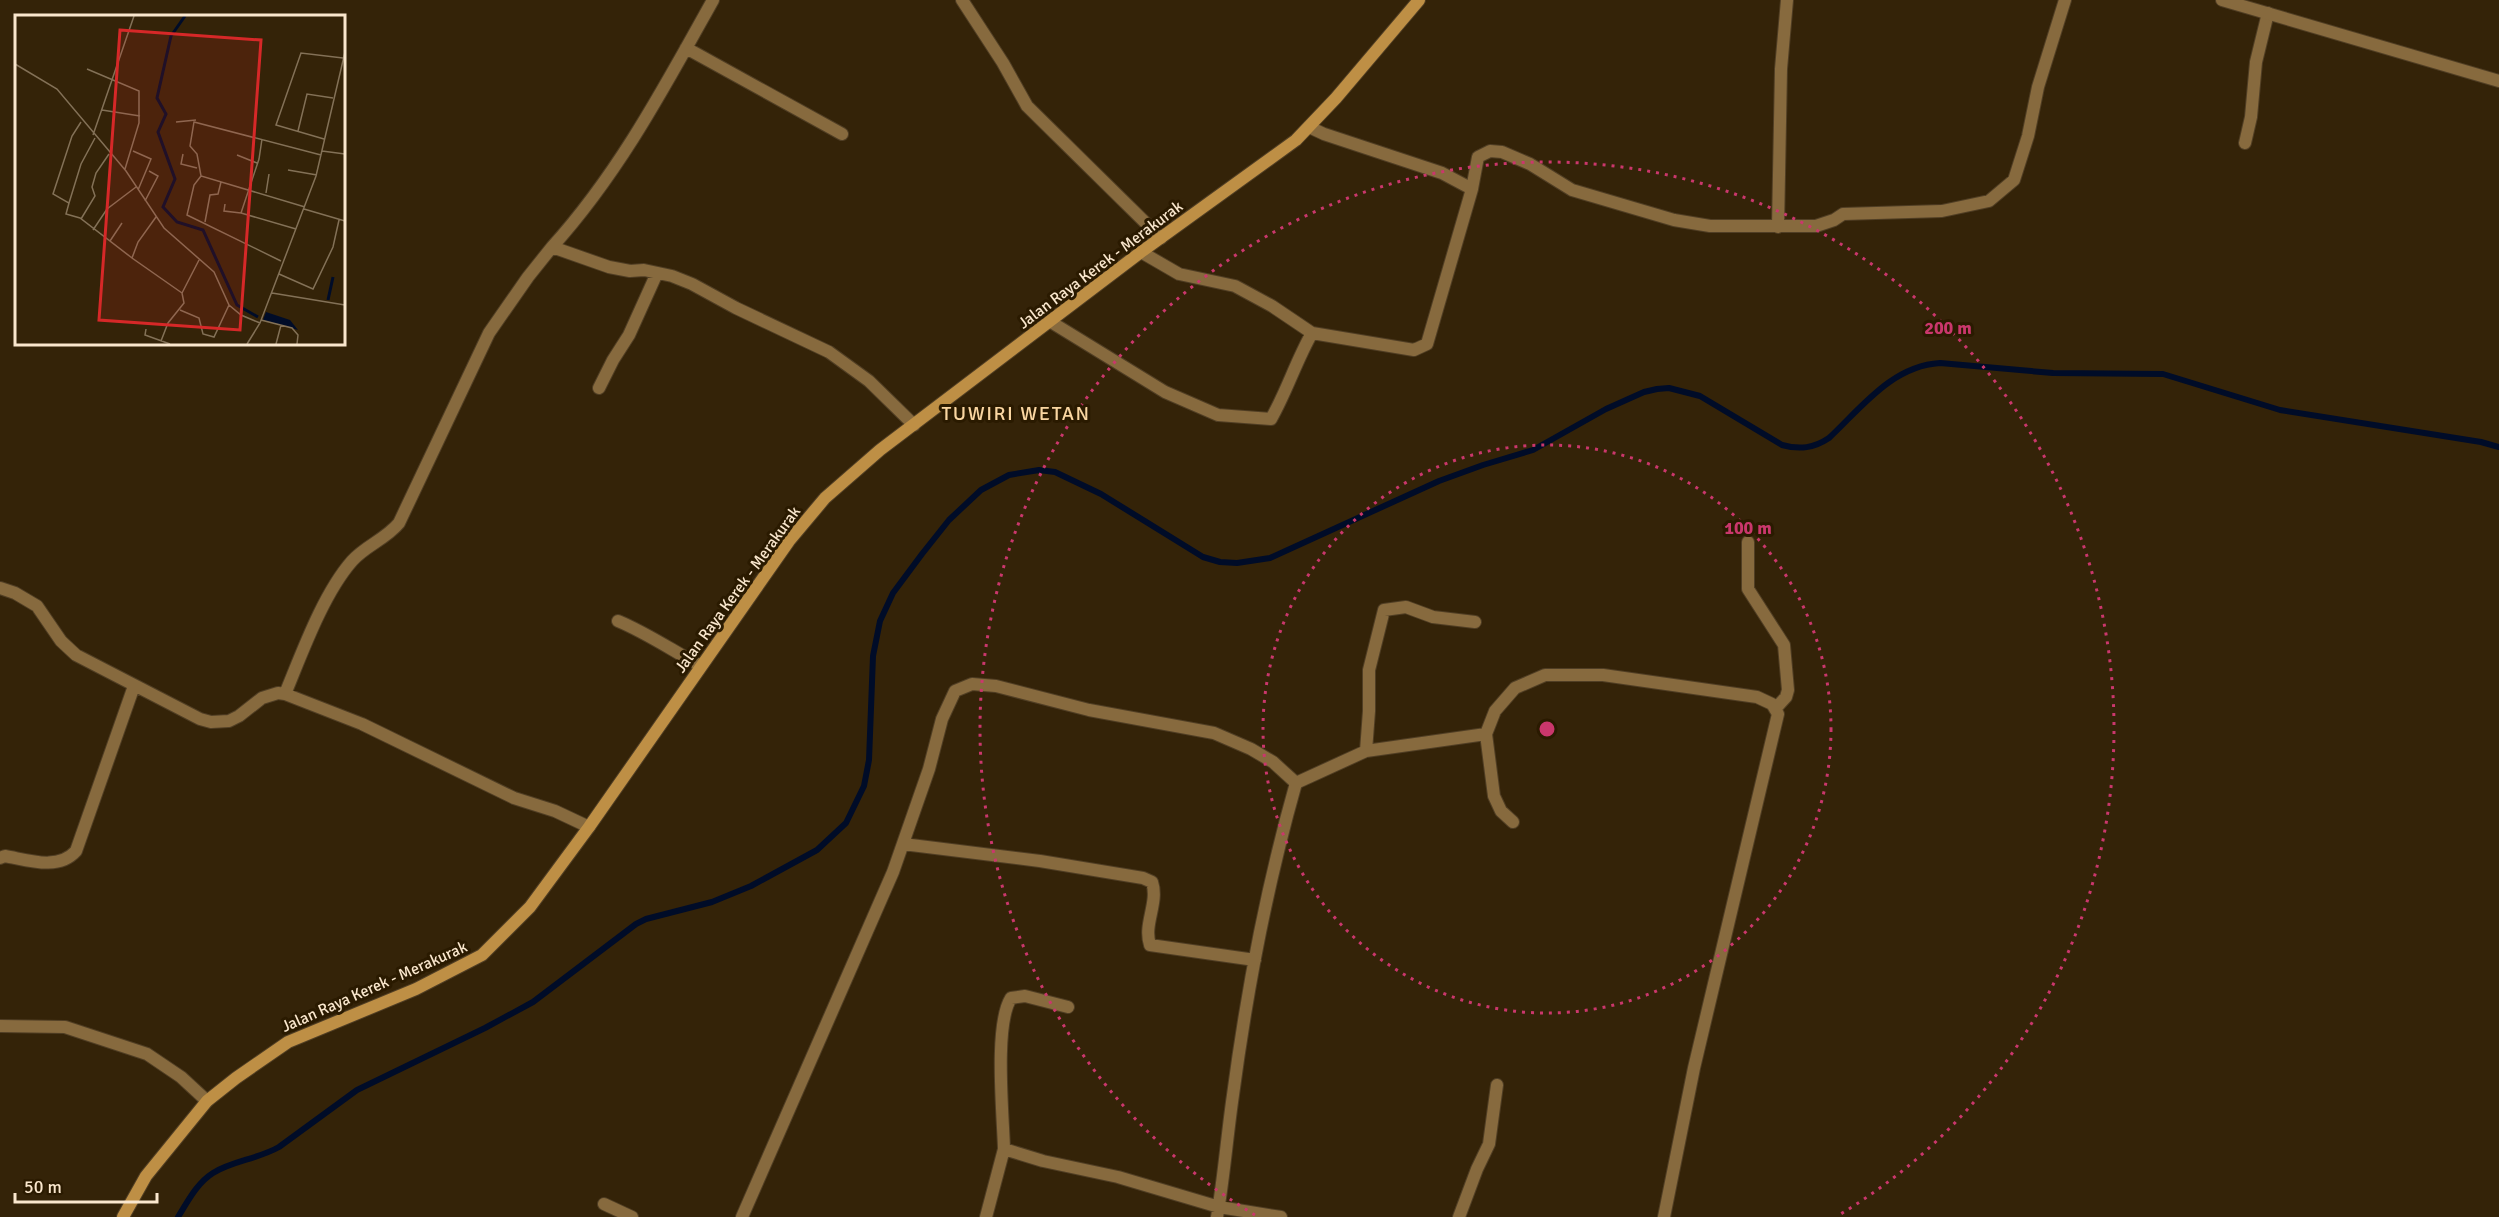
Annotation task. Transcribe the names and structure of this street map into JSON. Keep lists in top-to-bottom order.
{
  "streets": {
    "main road": ["Jalan Raya Kerek - Merakurak"]
  },
  "districts": ["TUWIRI WETAN"],
  "scale_bar": "50 m",
  "rings": ["200 m", "100 m"]
}
